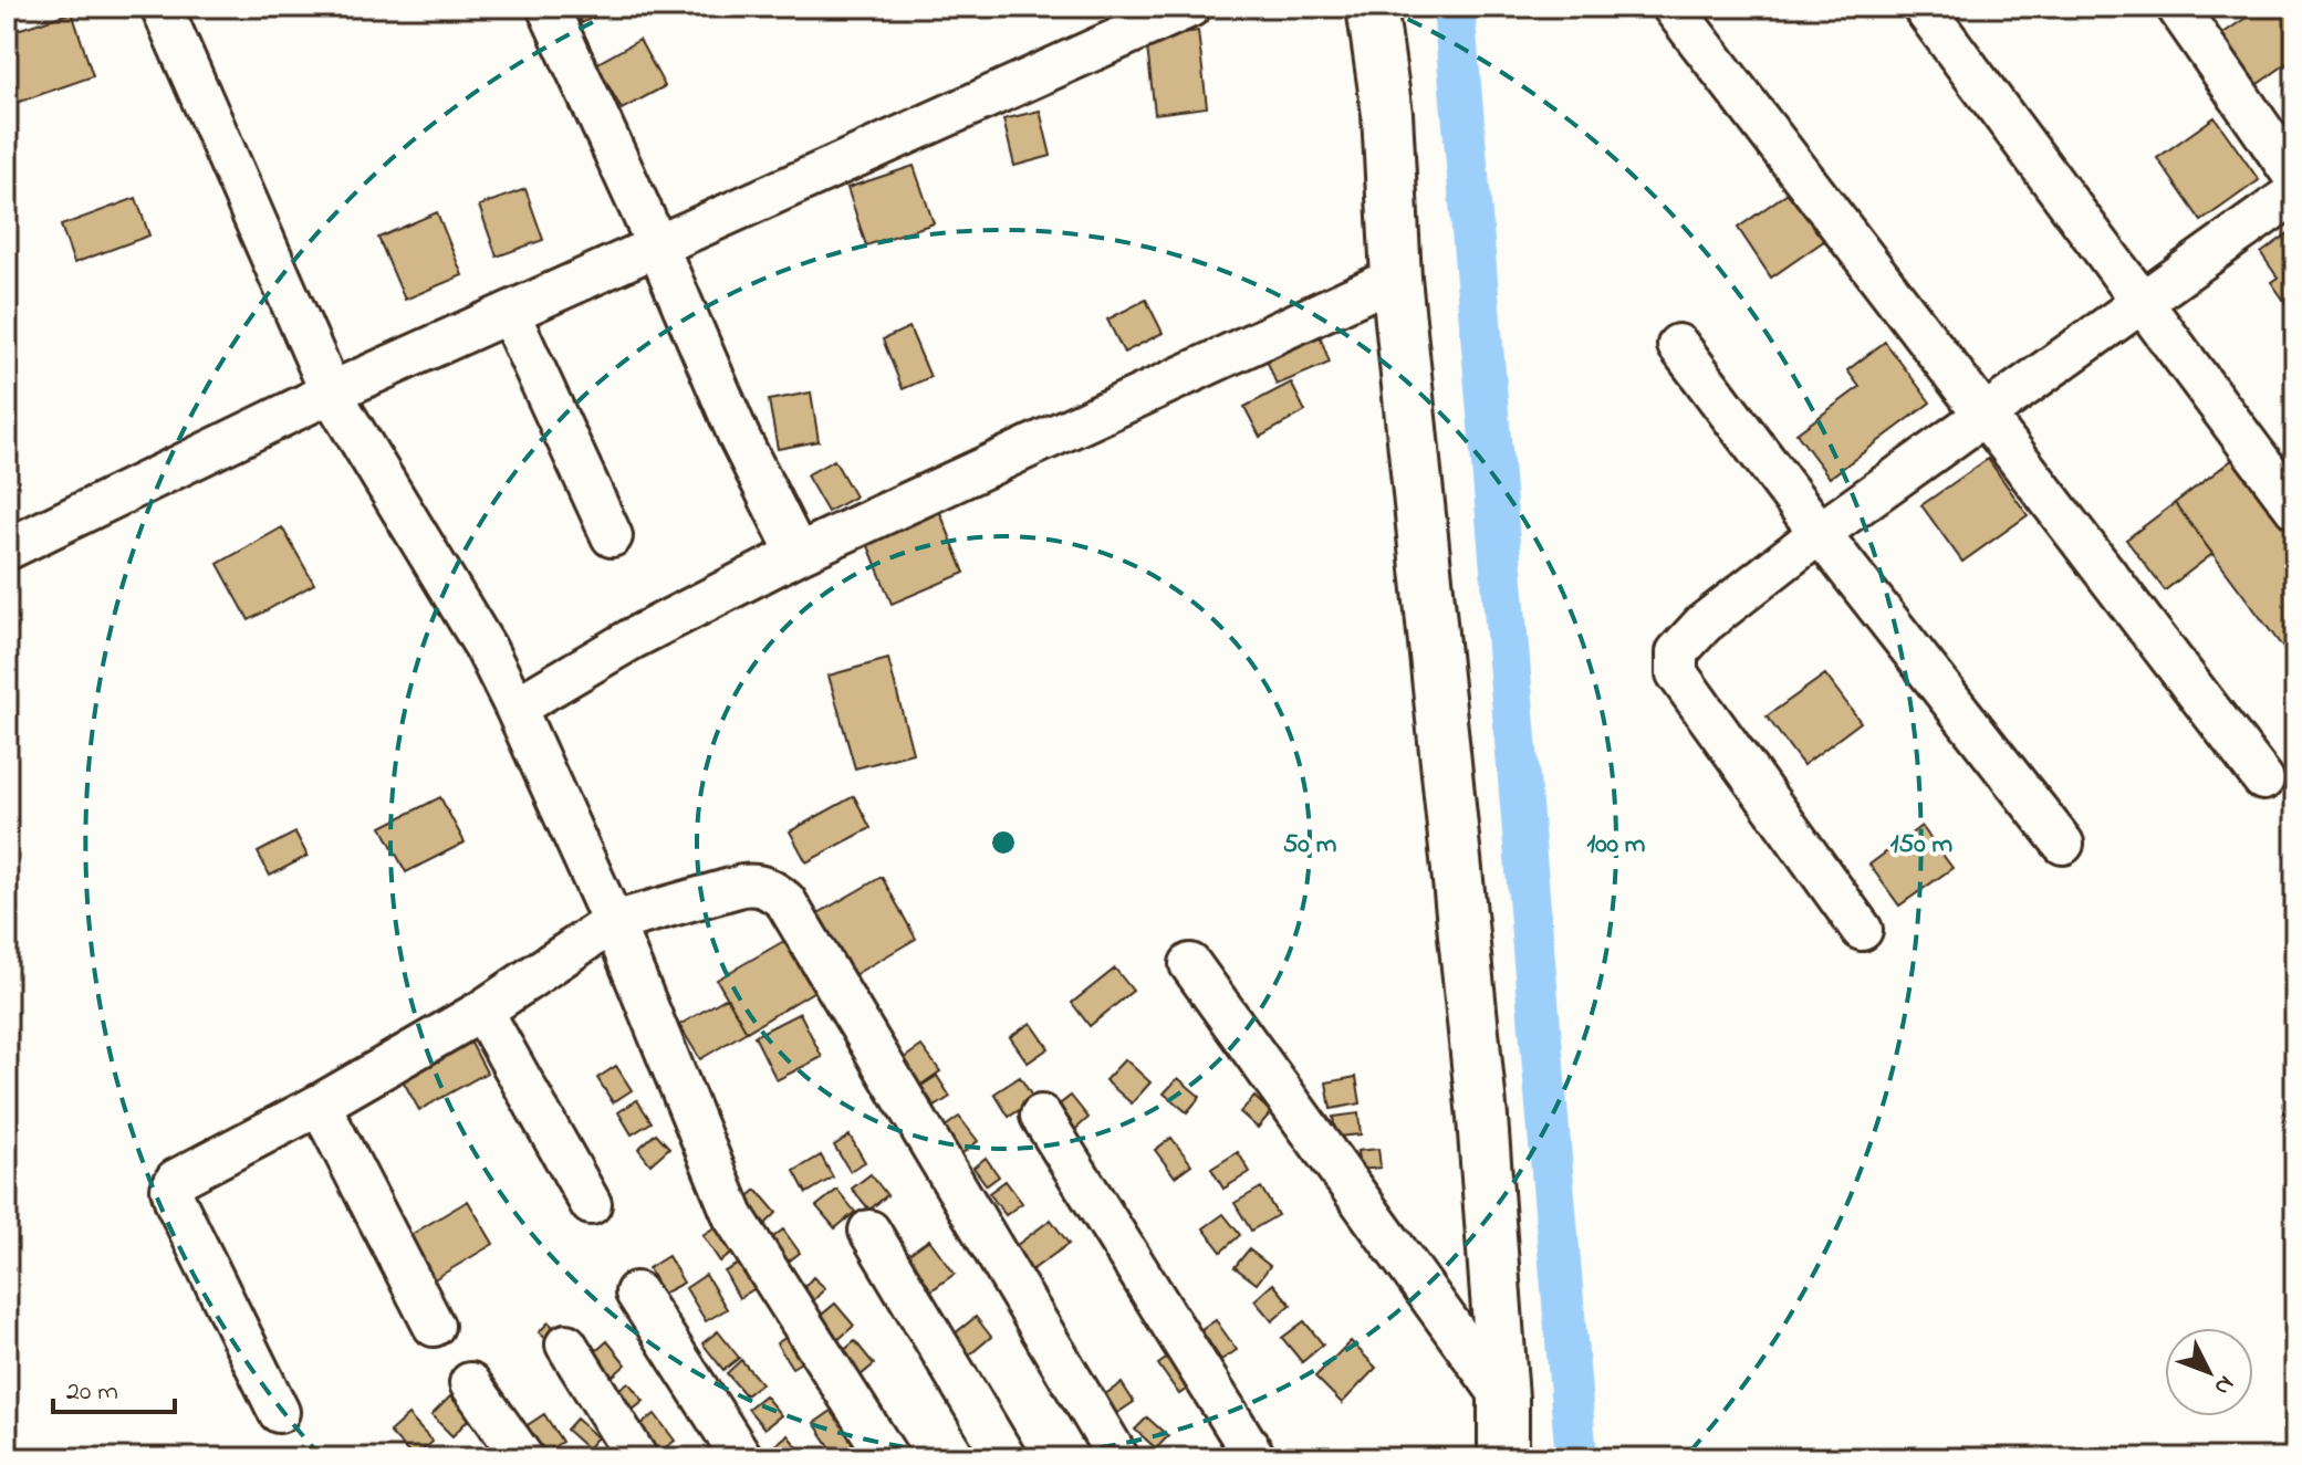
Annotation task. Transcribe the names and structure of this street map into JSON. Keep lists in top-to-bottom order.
{
  "scale_bar": "20 m",
  "north": "bottom right",
  "rings": ["50 m", "100 m", "150 m"]
}
